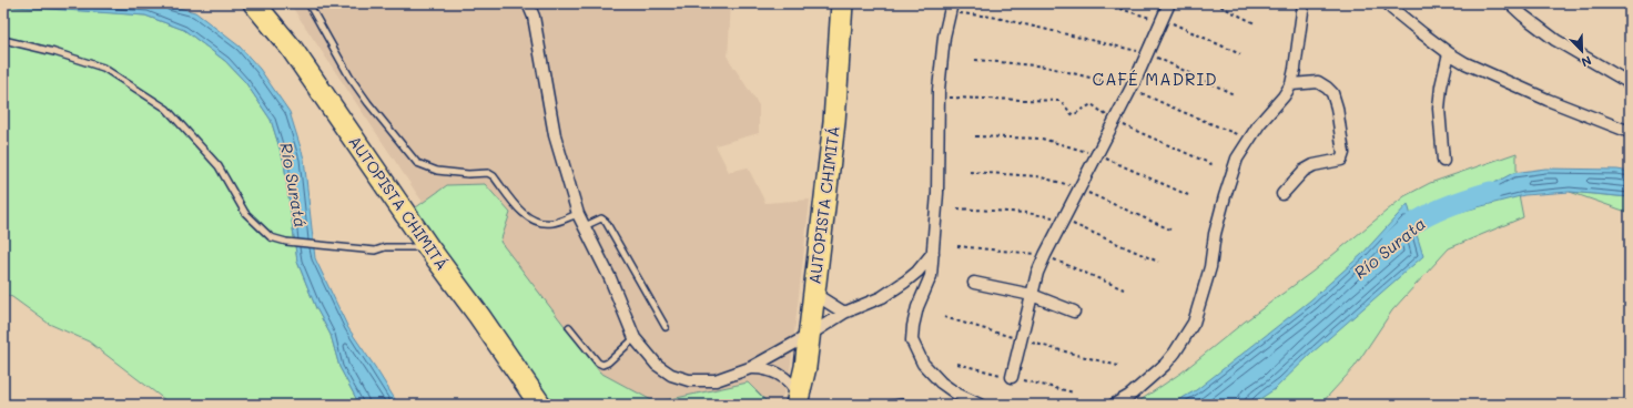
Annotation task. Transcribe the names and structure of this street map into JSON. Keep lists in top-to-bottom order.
{
  "streets": {
    "highway": ["AUTOPISTA CHIMITÁ"]
  },
  "districts": ["CAFÉ MADRID"],
  "water": ["Río Suratá", "Río Surata"],
  "north": "bottom right"
}
